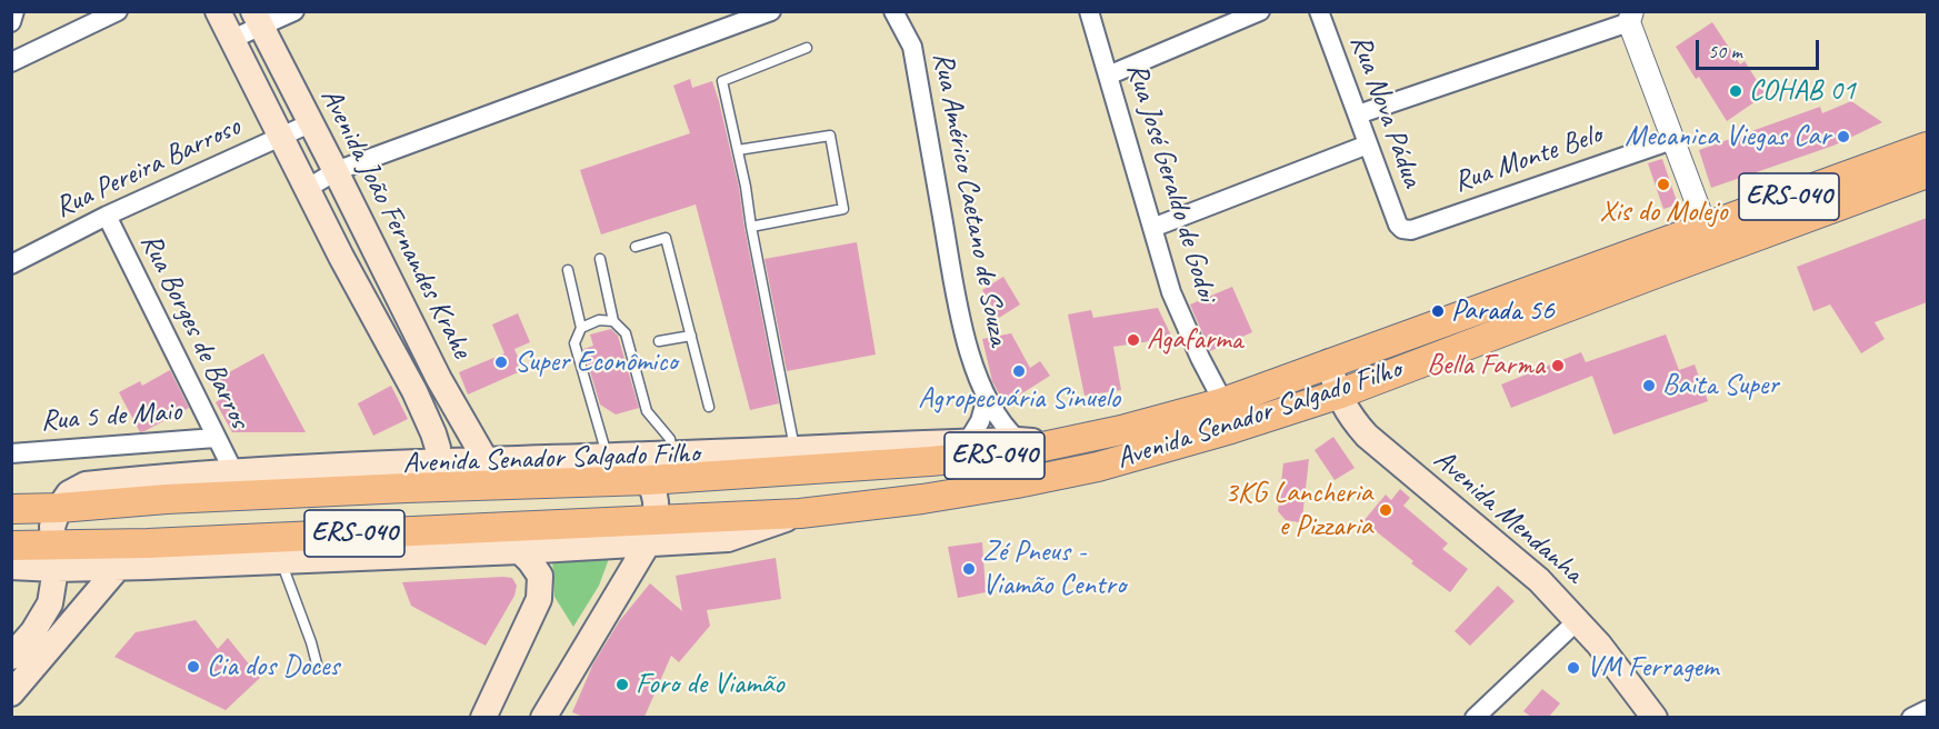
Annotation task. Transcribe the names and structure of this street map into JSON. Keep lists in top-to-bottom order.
{
  "streets": {
    "main road": [
      "ERS-040",
      "Avenida João Fernandes Krahe",
      "Avenida Senador Salgado Filho",
      "Avenida Mendanha"
    ],
    "street": [
      "Rua Nova Pádua",
      "Rua Monte Belo",
      "Rua Pereira Barroso",
      "Rua José Geraldo de Godoi",
      "Rua Américo Caetano de Souza",
      "Rua Borges de Barros",
      "Rua 5 de Maio"
    ]
  },
  "crossings": [
    ["Rua Nova Pádua", "Rua Monte Belo"],
    ["Rua Pereira Barroso", "Avenida João Fernandes Krahe"],
    ["Rua Pereira Barroso", "Rua Borges de Barros"],
    ["Rua José Geraldo de Godoi", "Avenida Senador Salgado Filho"],
    ["Rua Américo Caetano de Souza", "Avenida Senador Salgado Filho"],
    ["Avenida João Fernandes Krahe", "Avenida Senador Salgado Filho"],
    ["Rua Borges de Barros", "Avenida Senador Salgado Filho"],
    ["Rua Borges de Barros", "Rua 5 de Maio"],
    ["Avenida Senador Salgado Filho", "Avenida Mendanha"]
  ],
  "places": [
    "COHAB 01",
    "Mecanica Viegas Car",
    "Xis do Molejo",
    "Parada 56",
    "Agafarma",
    "Super Econômico",
    "Bella Farma",
    "Agropecuária Sinuelo",
    "Baita Super",
    "3KG Lancheria e Pizzaria",
    "Zé Pneus - Viamão Centro",
    "Cia dos Doces",
    "VM Ferragem",
    "Foro de Viamão"
  ],
  "scale_bar": "50 m"
}
